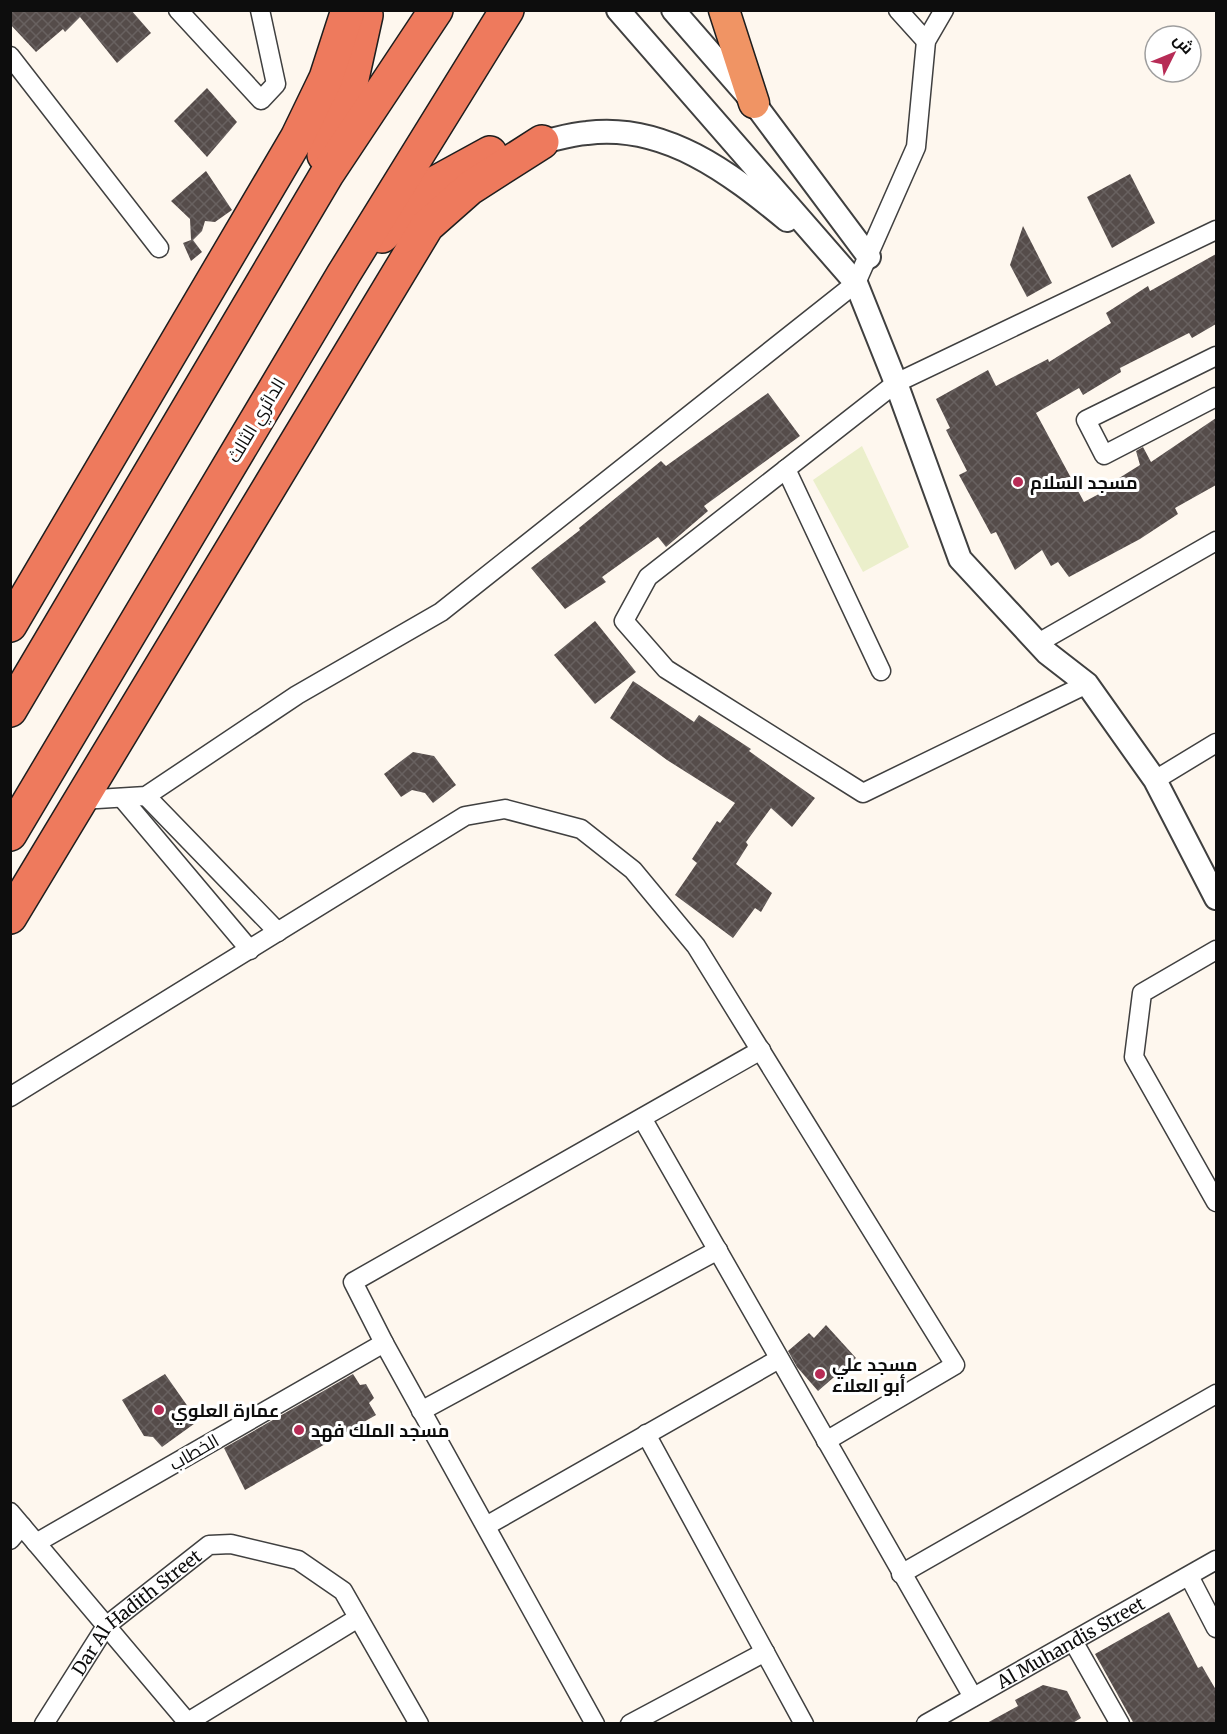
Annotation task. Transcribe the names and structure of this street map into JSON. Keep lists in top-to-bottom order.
{
  "streets": {
    "highway": ["الدائري الثالث"],
    "street": ["الخطاب", "Dar Al Hadith Street", "Al Muhandis Street"]
  },
  "places": [
    "مسجد السلام",
    "مسجد علي أبو العلاء",
    "عمارة العلوي",
    "مسجد الملك فهد"
  ],
  "north": "top right"
}
